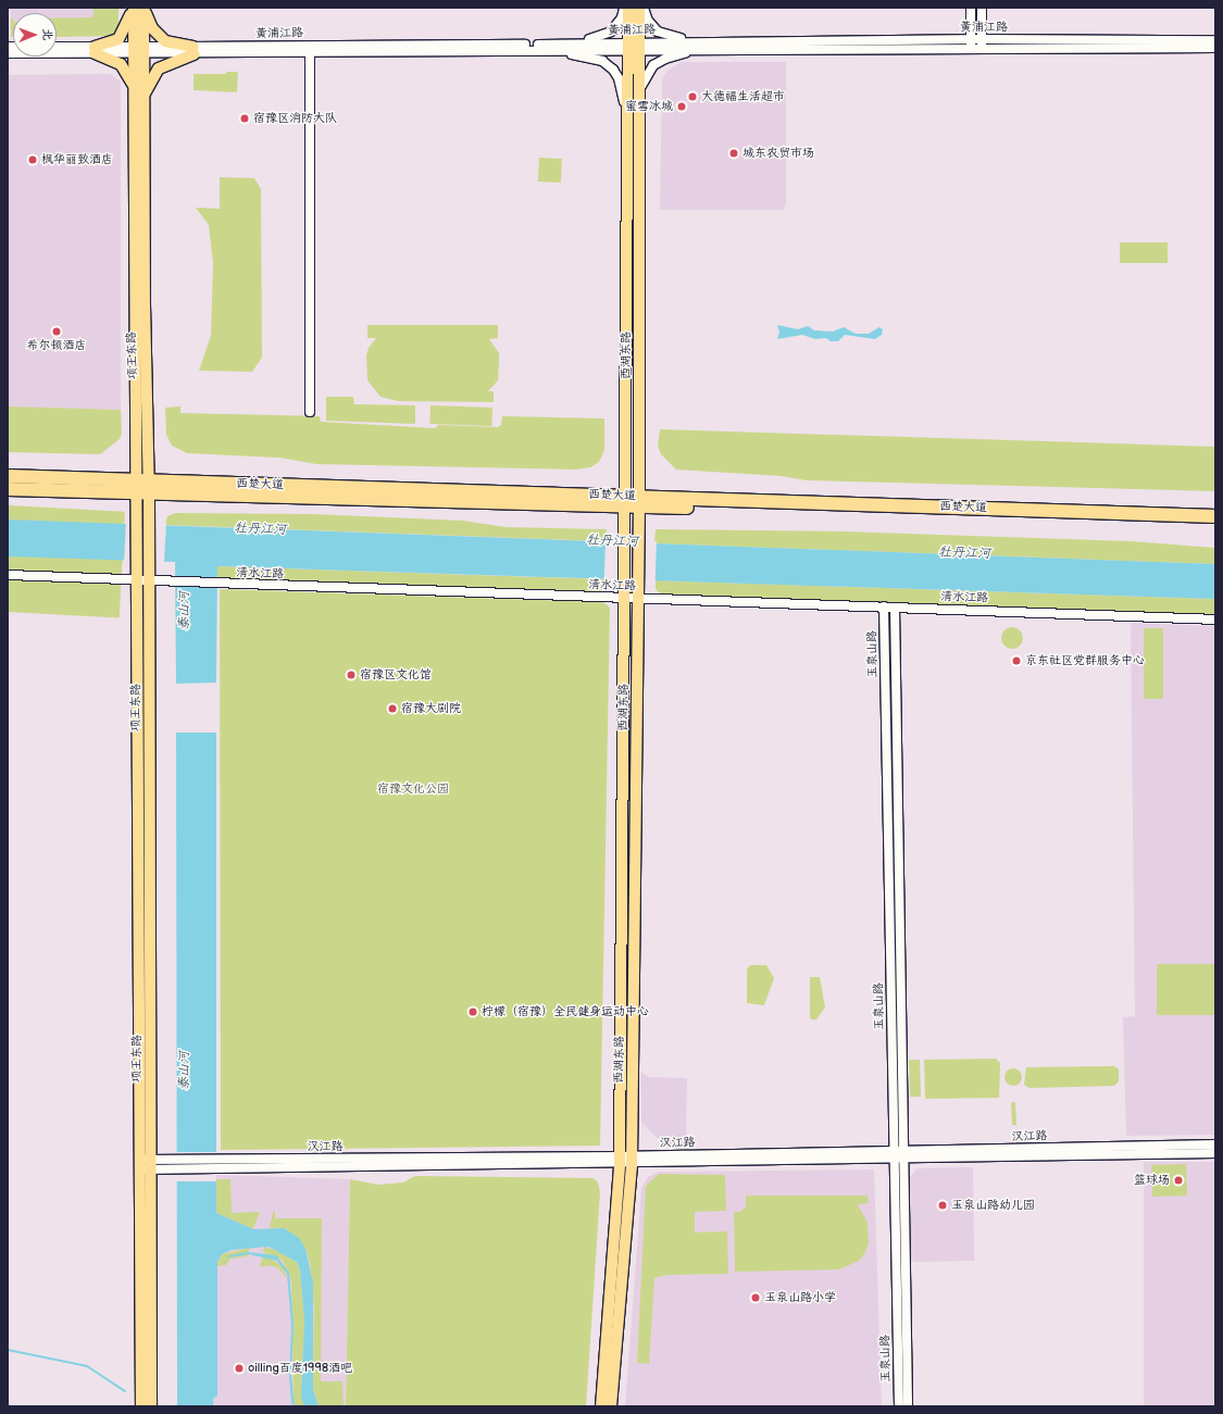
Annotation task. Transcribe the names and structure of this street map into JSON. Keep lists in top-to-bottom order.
{
  "streets": {
    "highway": ["西楚大道"],
    "main road": ["项王东路", "西湖东路"],
    "street": [
      "黄浦江路",
      "清水江路",
      "玉泉山路",
      "汉江路"
    ]
  },
  "crossings": [
    ["黄浦江路", "项王东路"],
    ["黄浦江路", "西湖东路"],
    ["项王东路", "西楚大道"],
    ["项王东路", "清水江路"],
    ["项王东路", "汉江路"],
    ["西湖东路", "西楚大道"],
    ["西湖东路", "清水江路"],
    ["西湖东路", "汉江路"],
    ["清水江路", "玉泉山路"],
    ["玉泉山路", "汉江路"]
  ],
  "water": ["牡丹江河", "泰山河"],
  "parks": ["宿豫文化公园"],
  "places": [
    "大德福生活超市",
    "蜜雪冰城",
    "宿豫区消防大队",
    "城东农贸市场",
    "枫华丽致酒店",
    "希尔顿酒店",
    "京东社区党群服务中心",
    "宿豫区文化馆",
    "宿豫大剧院",
    "柠檬（宿豫）全民健身运动中心",
    "篮球场",
    "玉泉山路幼儿园",
    "玉泉山路小学",
    "oilling百度1998酒吧"
  ],
  "north": "right"
}
